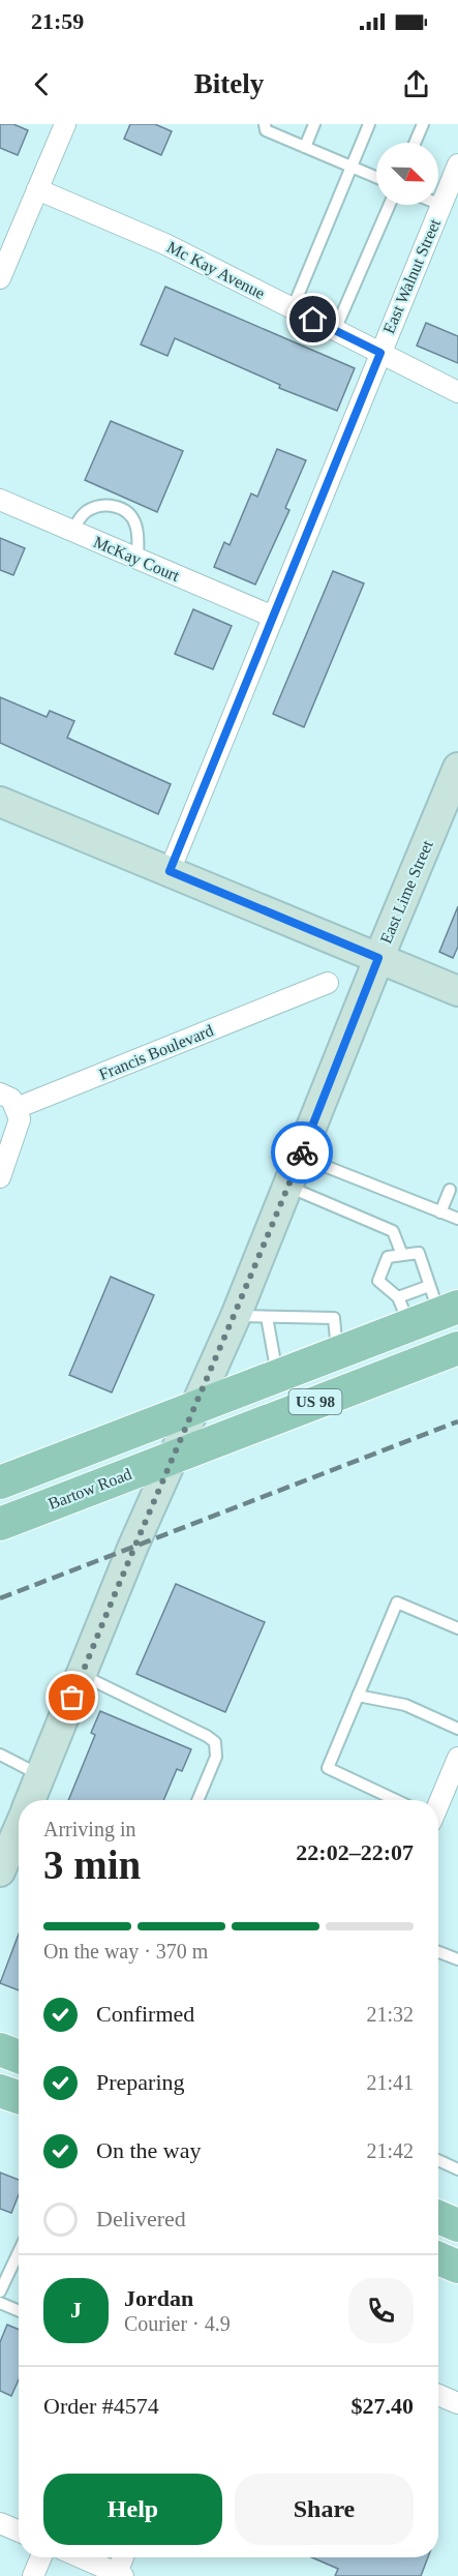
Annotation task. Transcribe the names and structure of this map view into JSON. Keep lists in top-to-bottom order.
{
  "streets": {
    "main road": ["US 98", "Bartow Road"],
    "street": [
      "Mc Kay Avenue",
      "East Walnut Street",
      "McKay Court",
      "East Lime Street",
      "Francis Boulevard"
    ]
  },
  "crossings": [
    ["Mc Kay Avenue", "East Walnut Street"],
    ["East Walnut Street", "McKay Court"],
    ["East Lime Street", "US 98"],
    ["East Lime Street", "Bartow Road"]
  ],
  "north": "bottom right",
  "page": {
    "status": "21:59",
    "header": "Bitely",
    "heading": ["3 min", "Arriving in", "22:02–22:07"],
    "panel": [
      "Jordan",
      "Courier · 4.9",
      "Order #4574",
      "$27.40"
    ],
    "bar": "On the way · 370 m",
    "list": [
      ["Confirmed", "21:32"],
      ["Preparing", "21:41"],
      ["On the way", "21:42"],
      "Delivered"
    ],
    "round": "J",
    "buttons": ["Help", "Share"]
  }
}
